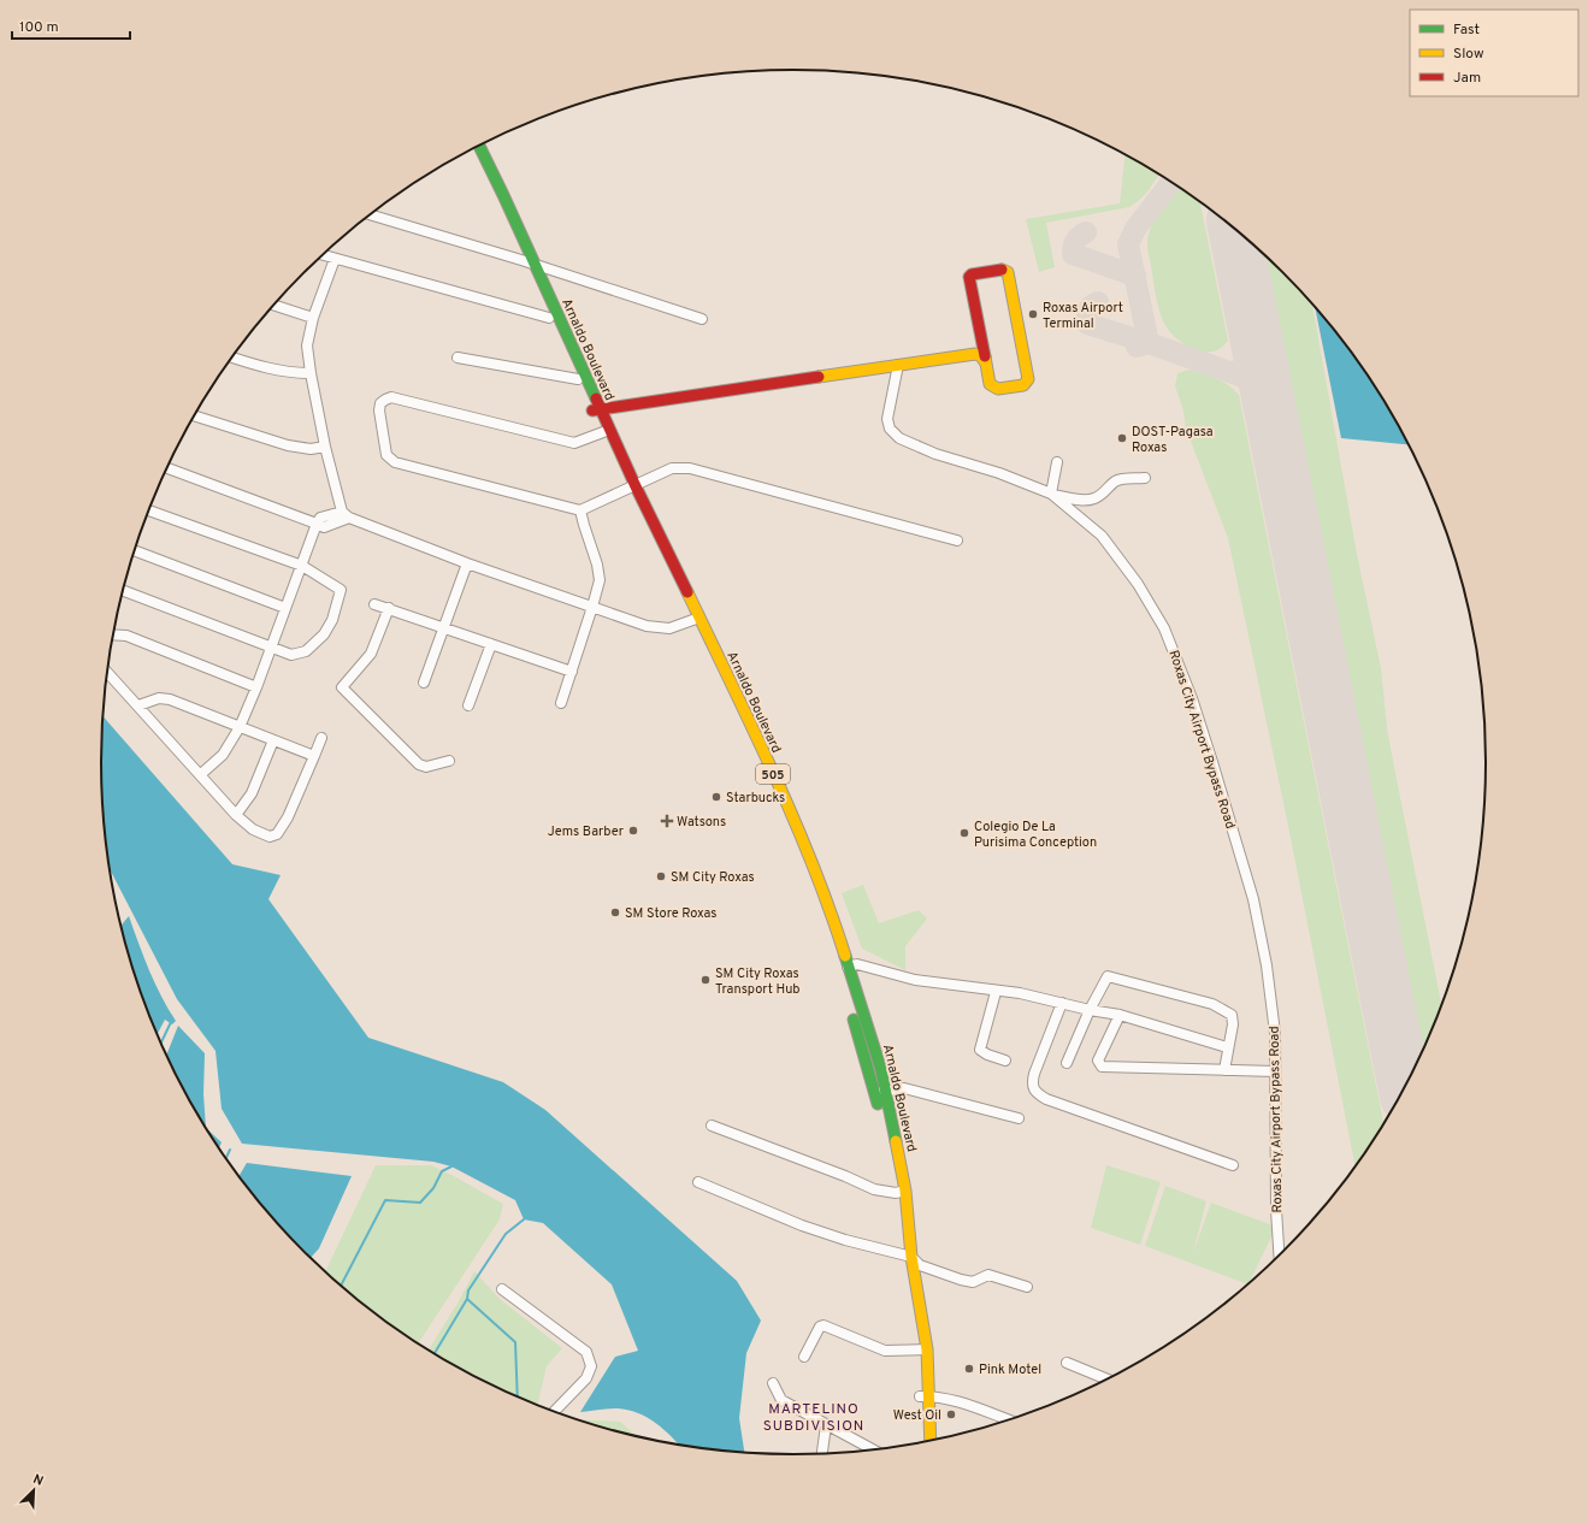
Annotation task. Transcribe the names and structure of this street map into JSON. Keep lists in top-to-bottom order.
{
  "streets": {
    "main road": ["Arnaldo Boulevard", "505"],
    "street": ["Roxas City Airport Bypass Road"]
  },
  "districts": ["MARTELINO SUBDIVISION"],
  "places": {
    "other": [
      "Roxas Airport Terminal",
      "DOST-Pagasa Roxas",
      "Starbucks",
      "Jems Barber",
      "Colegio De La Purisima Conception",
      "SM City Roxas",
      "SM Store Roxas",
      "SM City Roxas Transport Hub",
      "Pink Motel",
      "West Oil"
    ],
    "health": ["Watsons"]
  },
  "legend": ["Fast", "Slow", "Jam"],
  "scale_bar": "100 m",
  "north": "top right"
}
